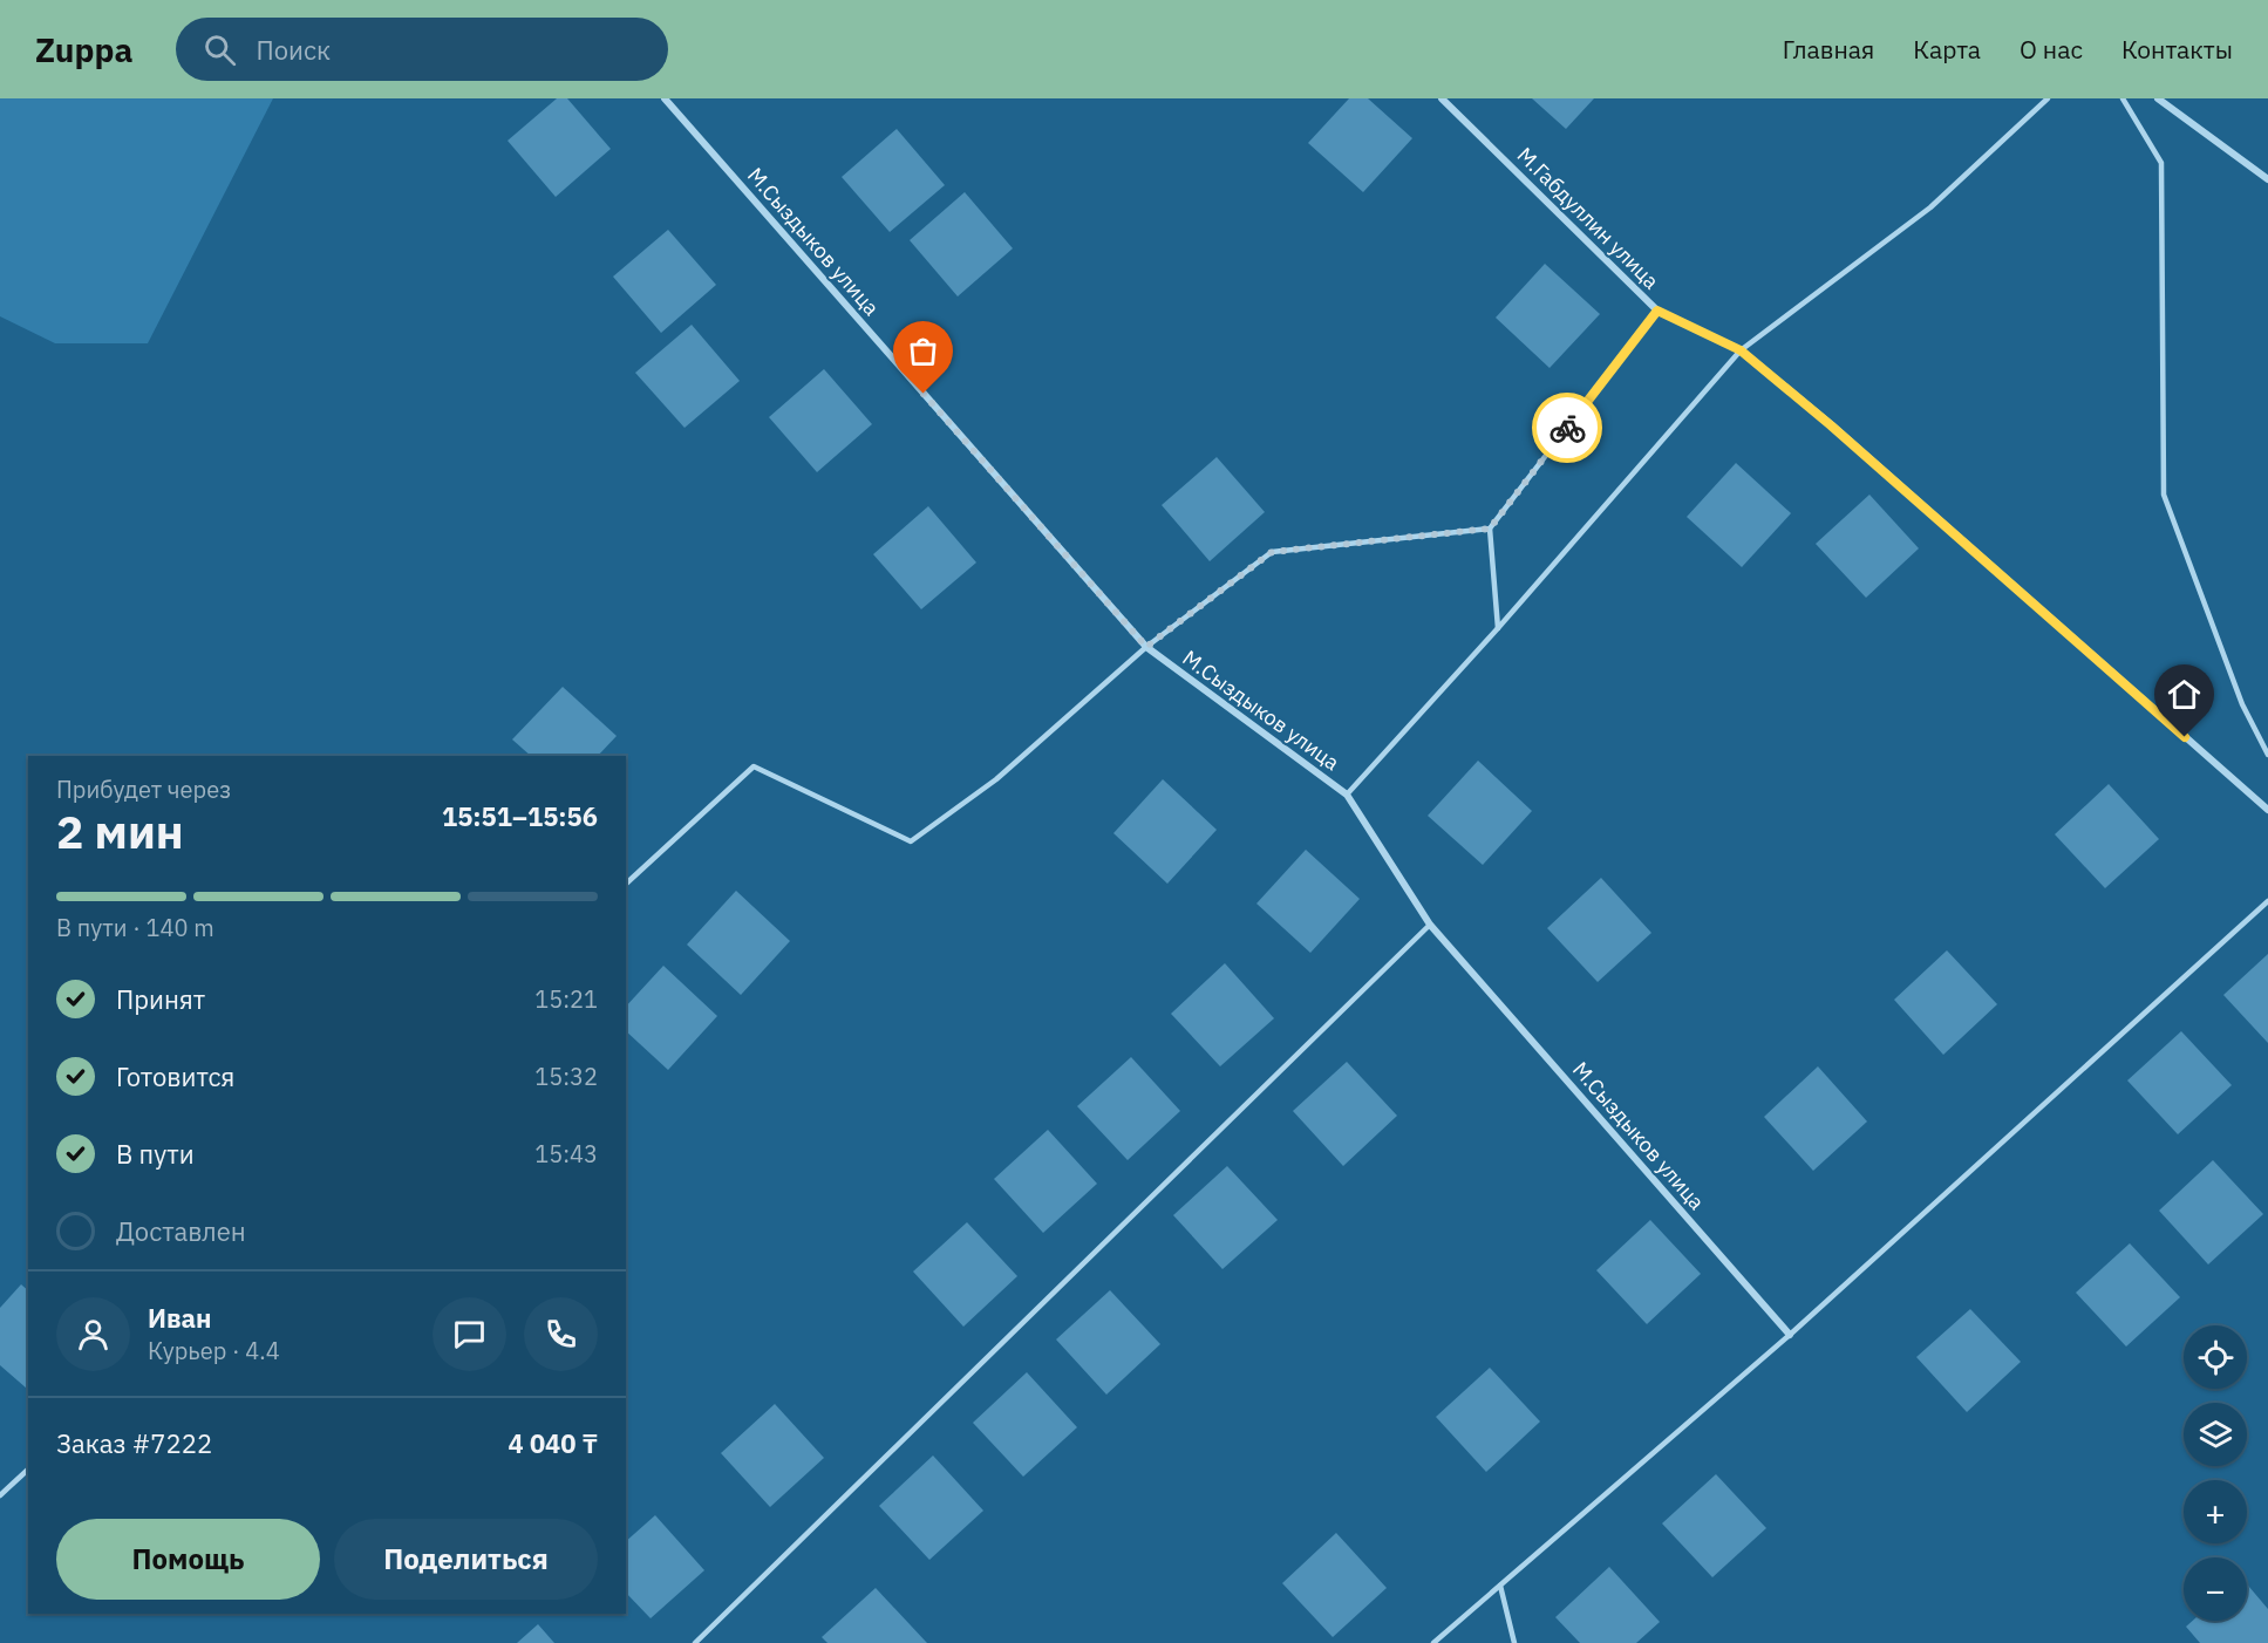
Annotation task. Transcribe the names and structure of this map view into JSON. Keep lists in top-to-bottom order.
{
  "streets": {
    "street": ["М.Габдуллин улица", "М.Сыздыков улица"]
  },
  "page": {
    "header": "Zuppa",
    "search": "Поиск",
    "nav": [
      "Главная",
      "Карта",
      "О нас",
      "Контакты"
    ],
    "heading": ["2 мин", "Прибудет через", "15:51–15:56"],
    "panel": [
      "Иван",
      "Курьер · 4.4",
      "Заказ #7222",
      "4 040 ₸"
    ],
    "bar": "В пути · 140 m",
    "list": [
      ["Принят", "15:21"],
      ["Готовится", "15:32"],
      ["В пути", "15:43"],
      "Доставлен"
    ],
    "map_buttons": ["+", "−"],
    "buttons": ["Помощь", "Поделиться"]
  }
}
